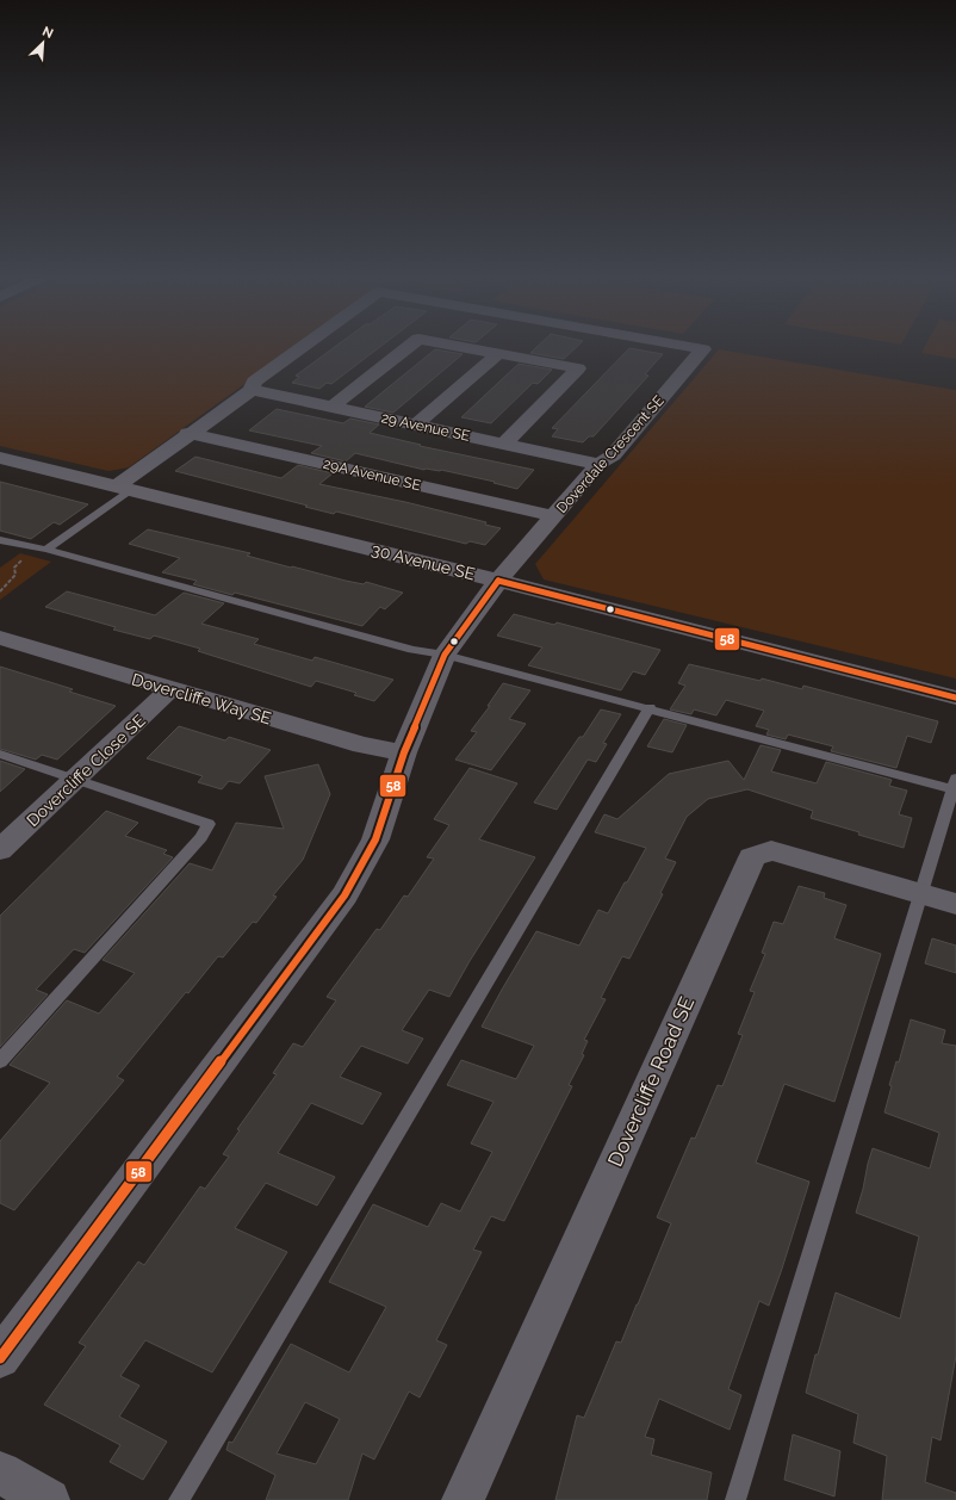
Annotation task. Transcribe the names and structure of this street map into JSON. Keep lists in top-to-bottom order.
{
  "streets": {
    "street": [
      "29 Avenue SE",
      "Doverdale Crescent SE",
      "29A Avenue SE",
      "30 Avenue SE",
      "Dovercliffe Way SE",
      "Dovercliffe Close SE",
      "Dovercliffe Road SE"
    ]
  },
  "crossings": [
    ["29 Avenue SE", "Doverdale Crescent SE"],
    ["Doverdale Crescent SE", "29A Avenue SE"],
    ["Doverdale Crescent SE", "30 Avenue SE"],
    ["Doverdale Crescent SE", "Dovercliffe Way SE"],
    ["Dovercliffe Way SE", "Dovercliffe Close SE"]
  ],
  "lines": ["transit line 58"],
  "north": "top right"
}
